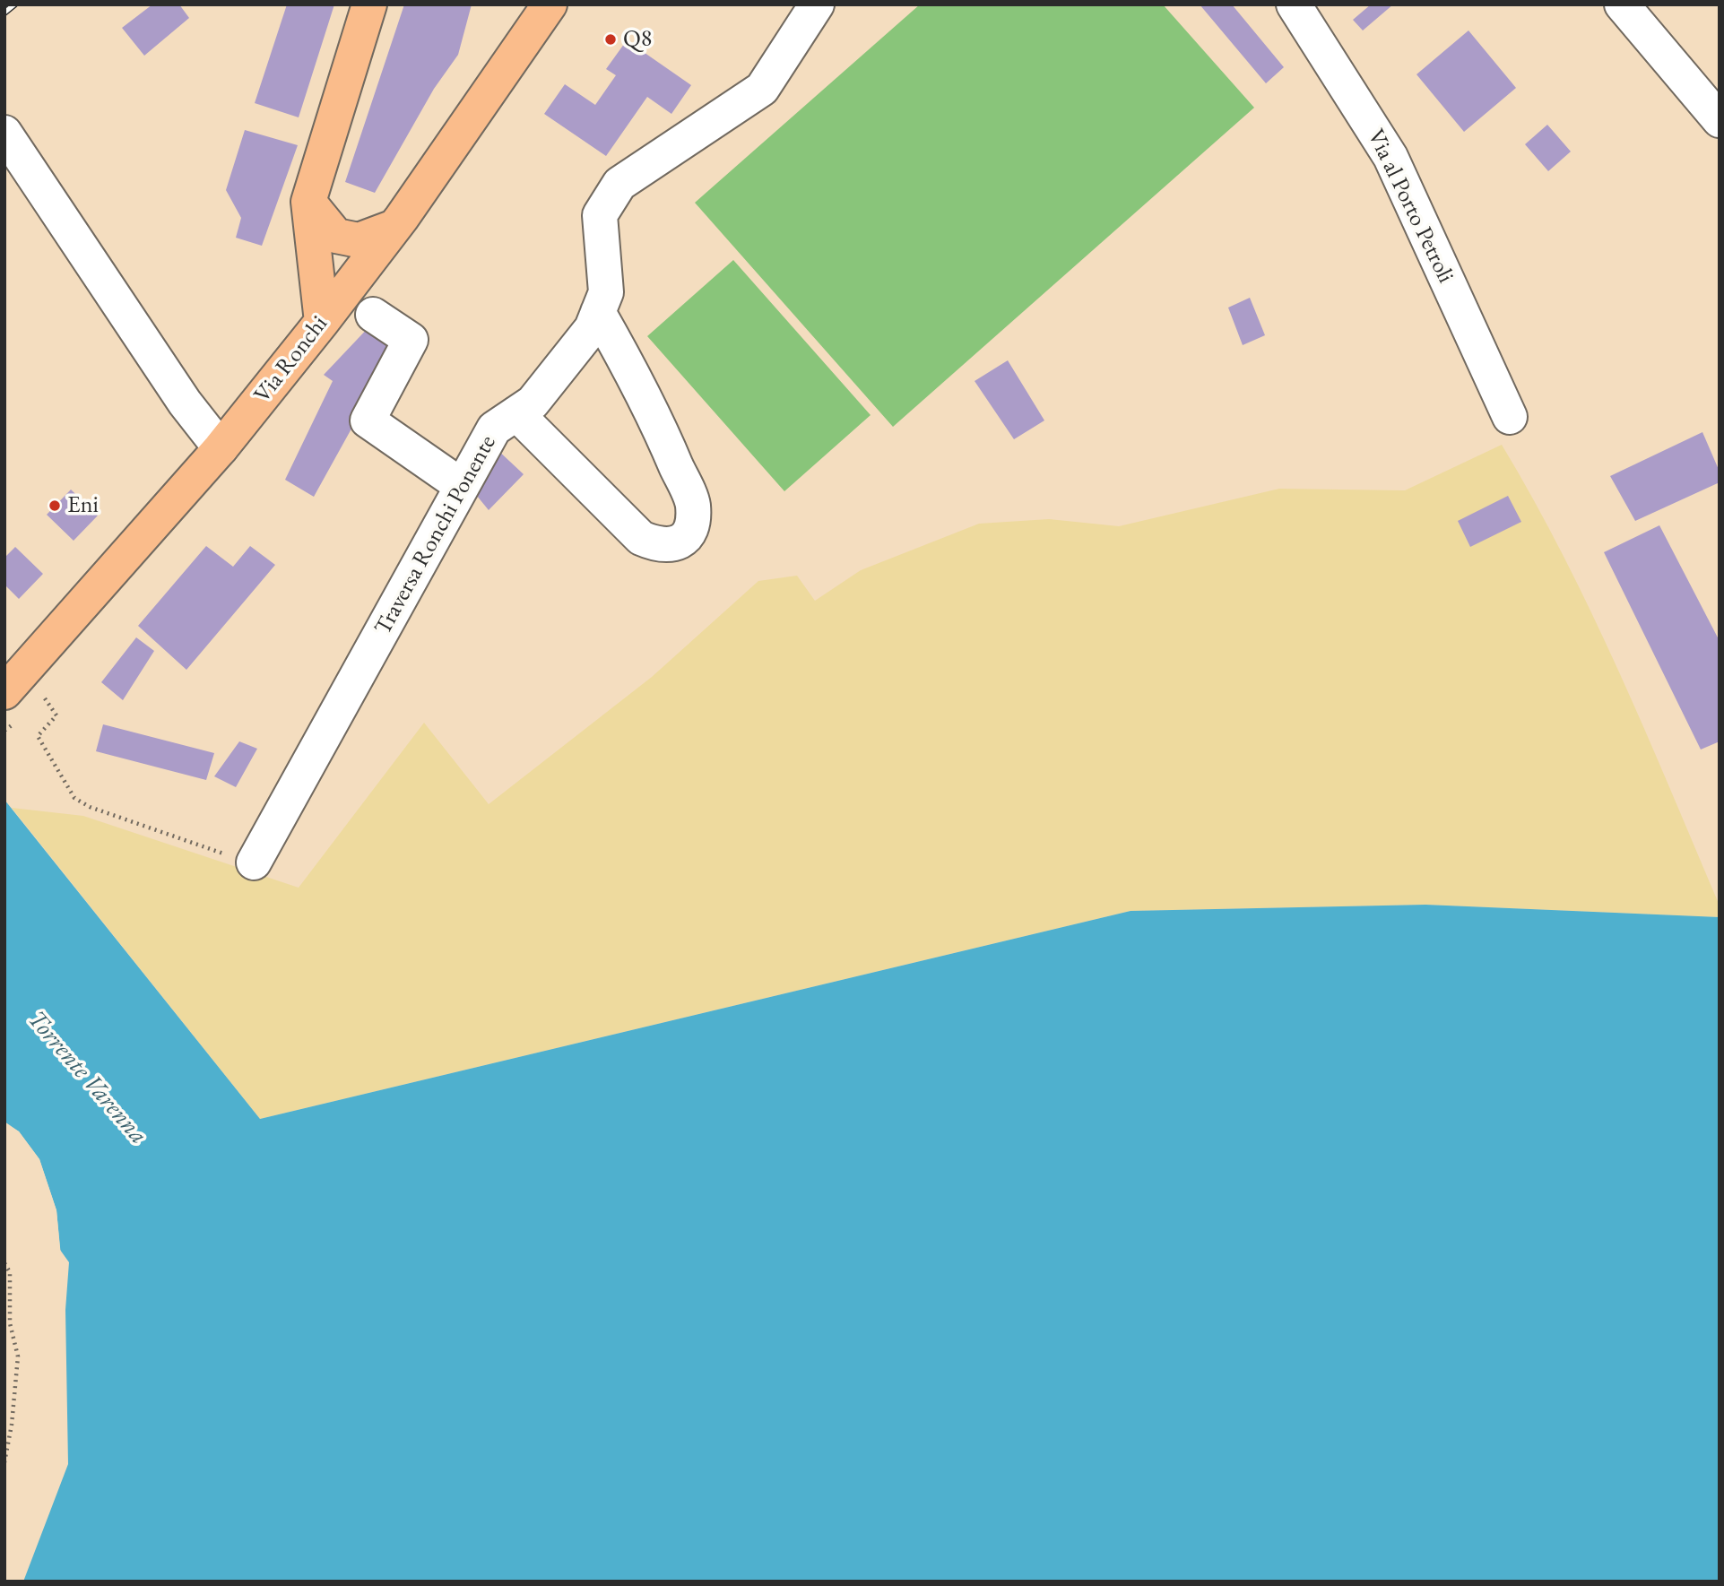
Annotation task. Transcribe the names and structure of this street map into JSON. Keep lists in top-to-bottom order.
{
  "streets": {
    "main road": ["Via Ronchi"],
    "street": ["Via al Porto Petroli", "Traversa Ronchi Ponente"]
  },
  "water": ["Torrente Varenna"],
  "places": ["Q8", "Eni"]
}
